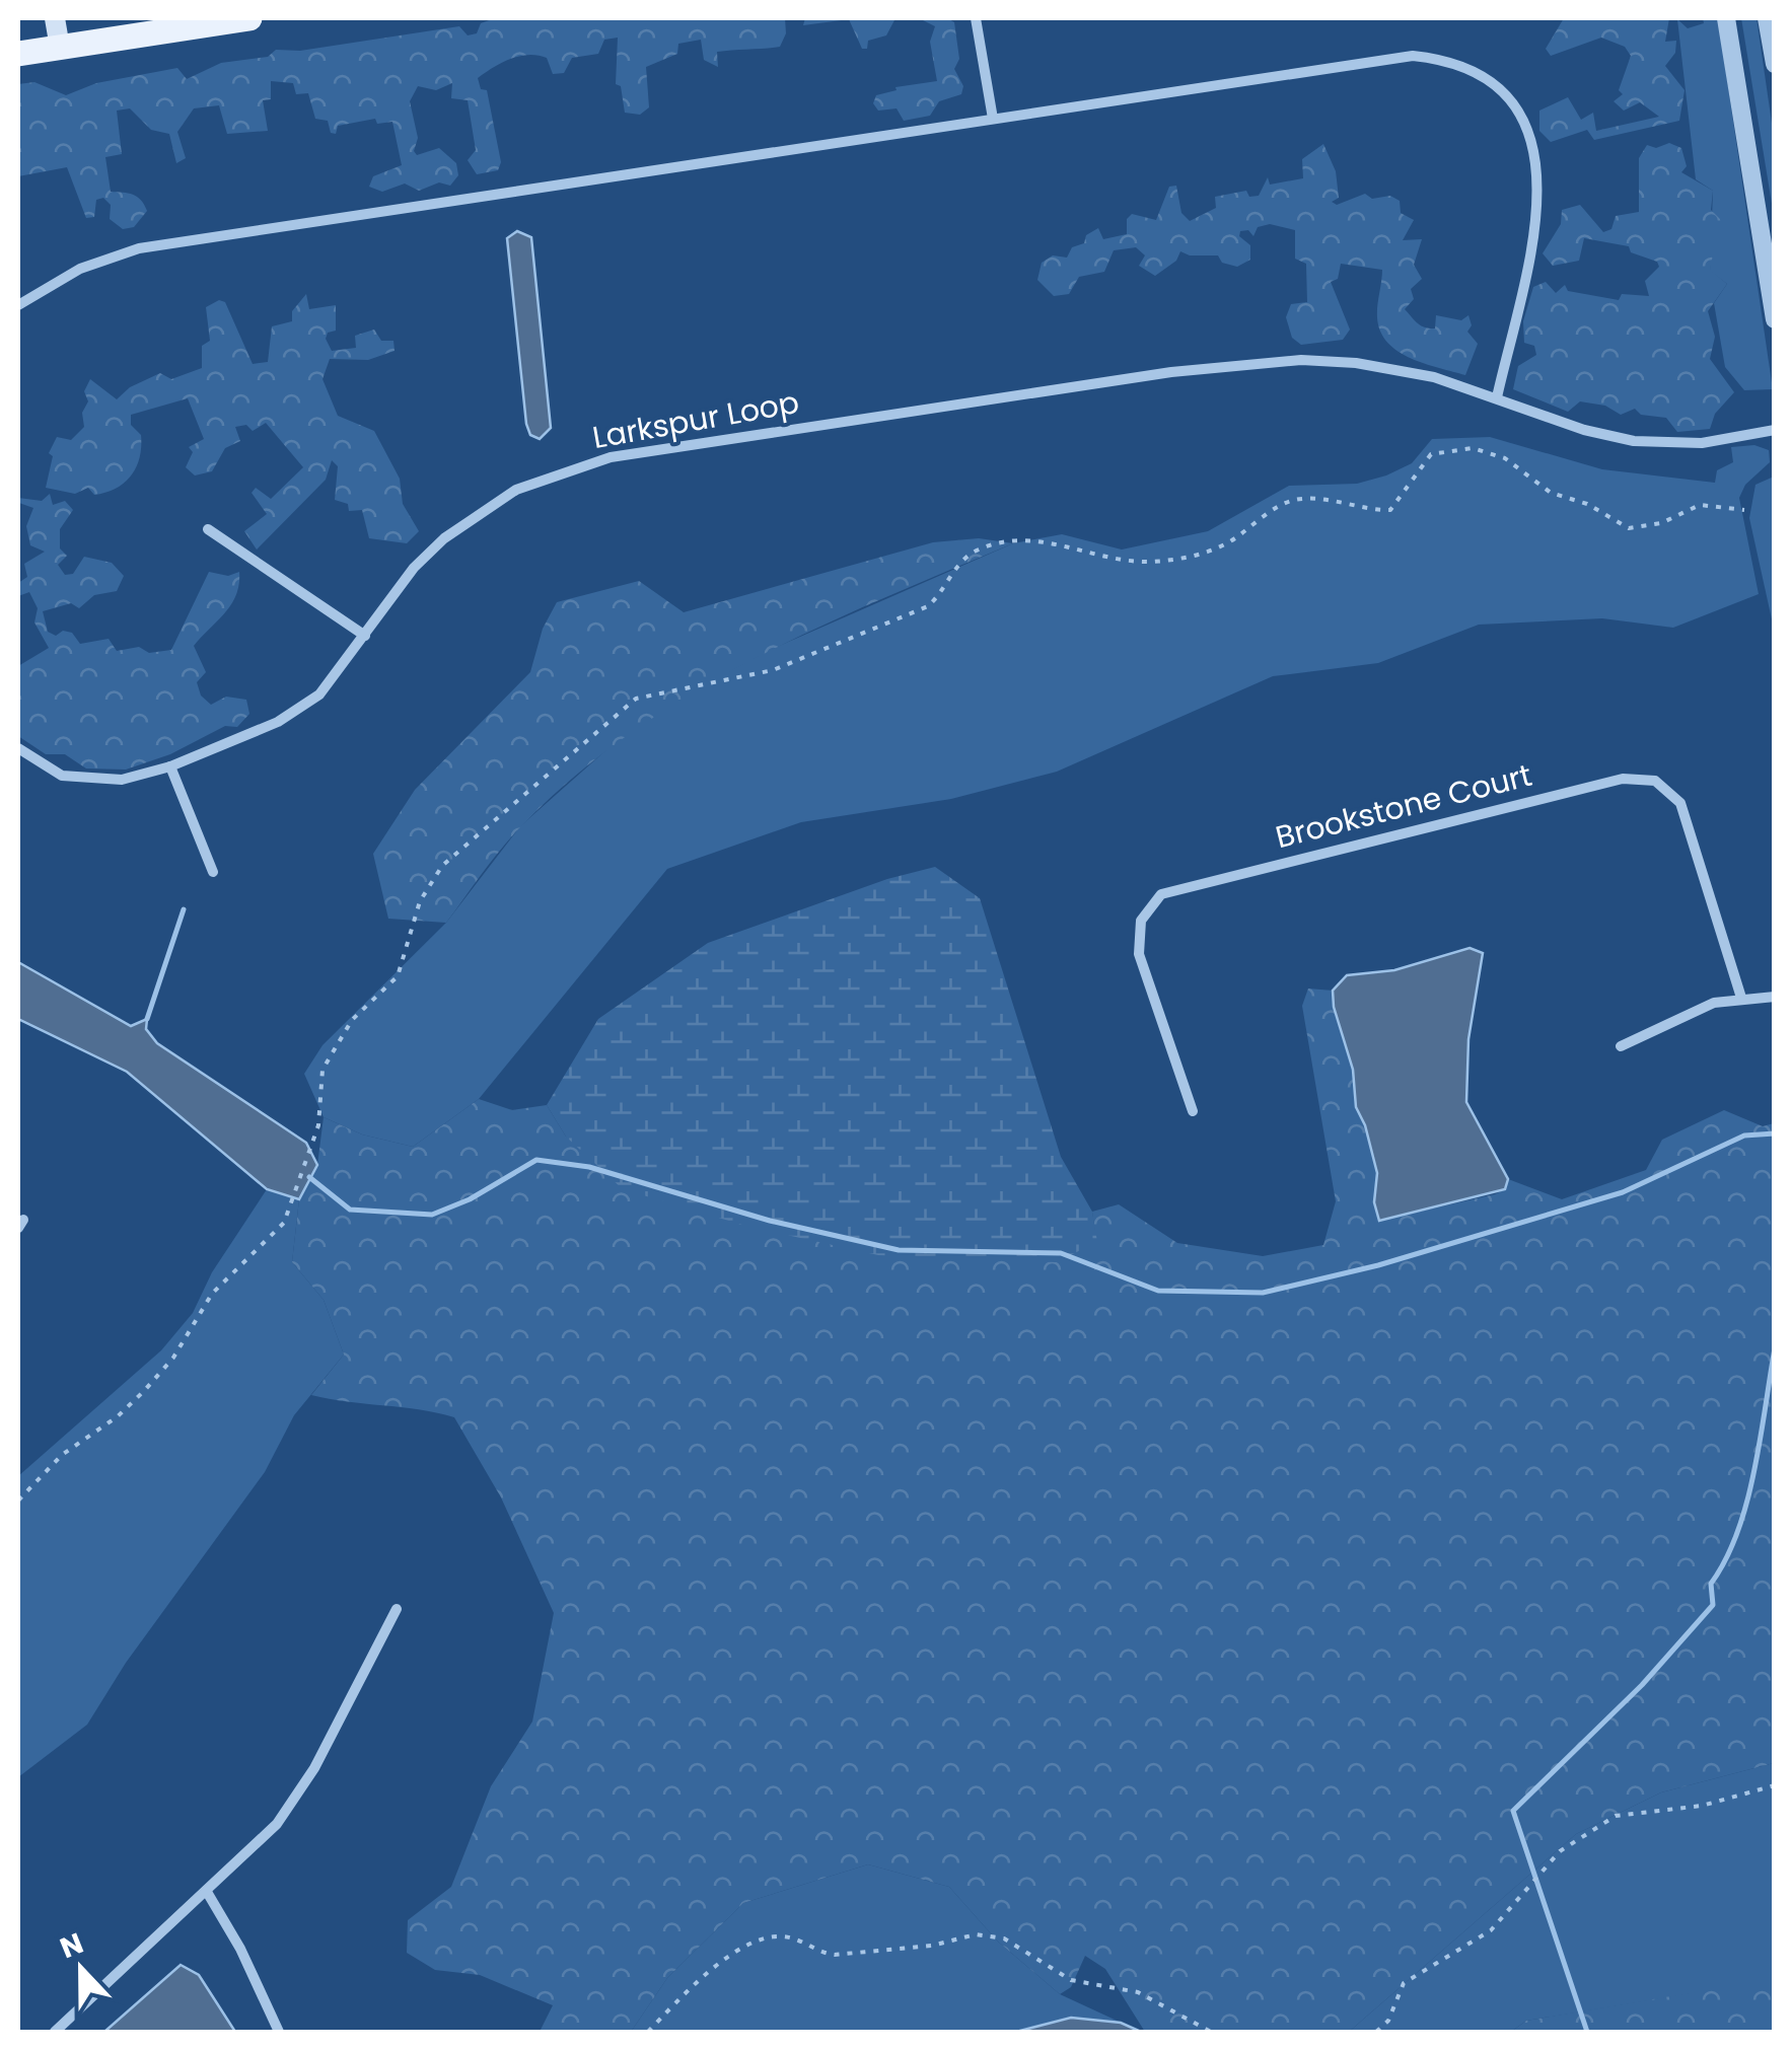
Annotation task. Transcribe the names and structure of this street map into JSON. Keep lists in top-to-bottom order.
{
  "streets": {
    "street": ["Larkspur Loop", "Brookstone Court"]
  },
  "north": "top"
}
